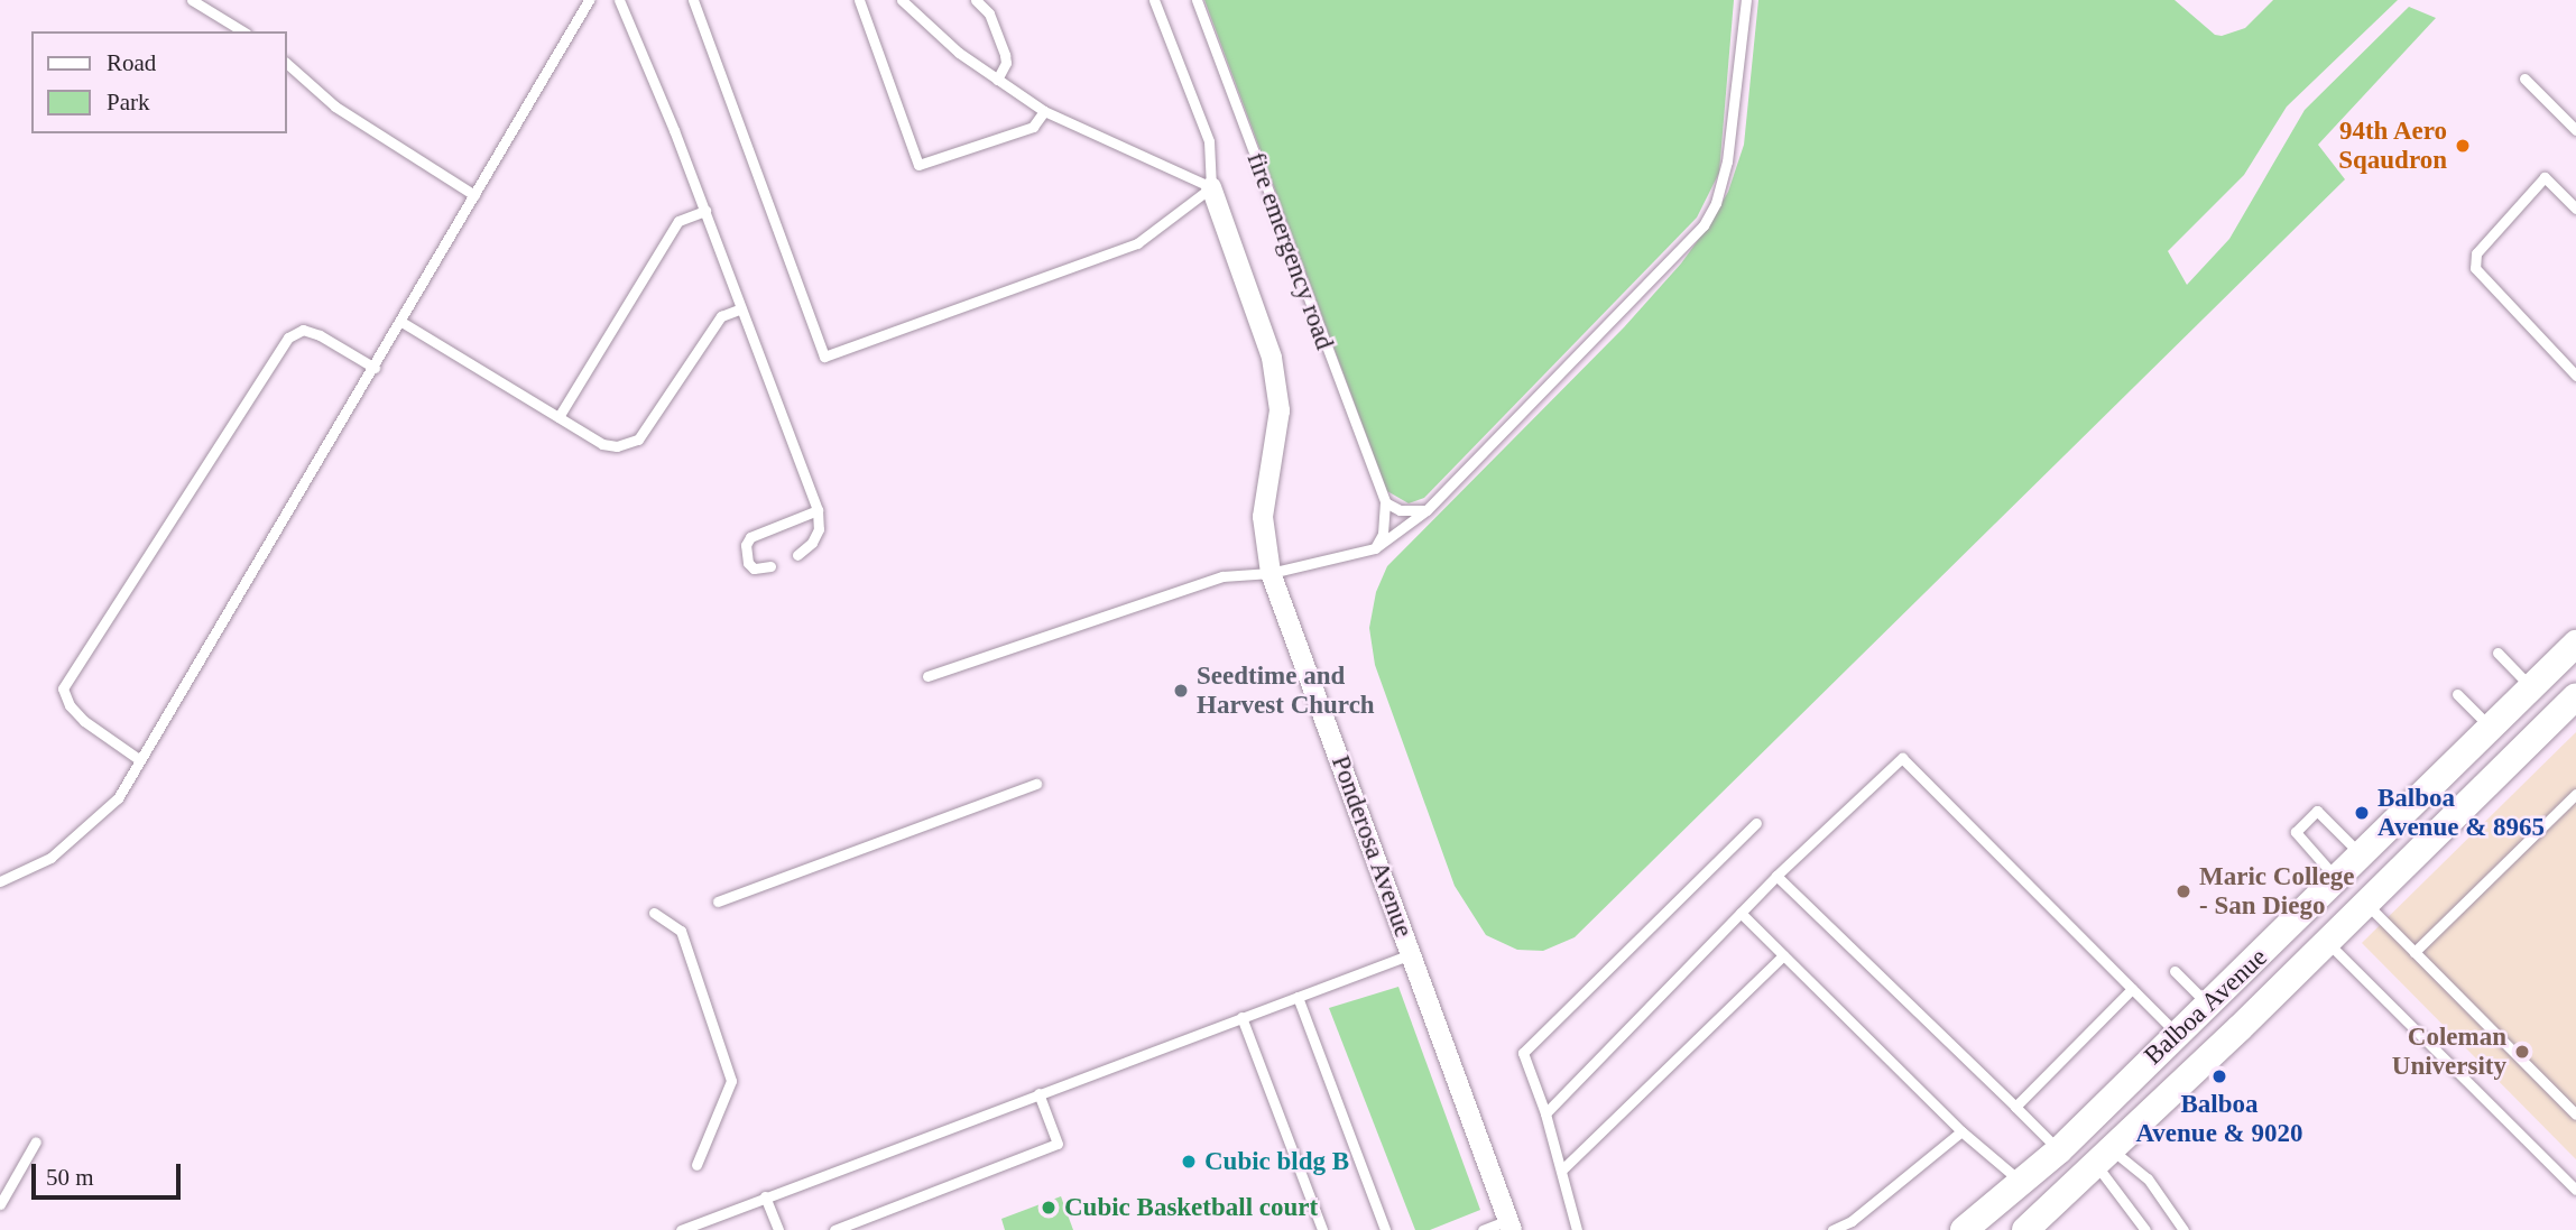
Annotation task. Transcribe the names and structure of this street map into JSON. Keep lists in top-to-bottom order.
{
  "streets": {
    "main road": ["Balboa Avenue"],
    "street": ["Ponderosa Avenue"],
    "lane": ["fire emergency road"]
  },
  "places": [
    "94th Aero Sqaudron",
    "Seedtime and Harvest Church",
    "Balboa Avenue & 8965",
    "Maric College - San Diego",
    "Coleman University",
    "Balboa Avenue & 9020",
    "Cubic bldg B",
    "Cubic Basketball court"
  ],
  "legend": ["Road", "Park"],
  "scale_bar": "50 m"
}
